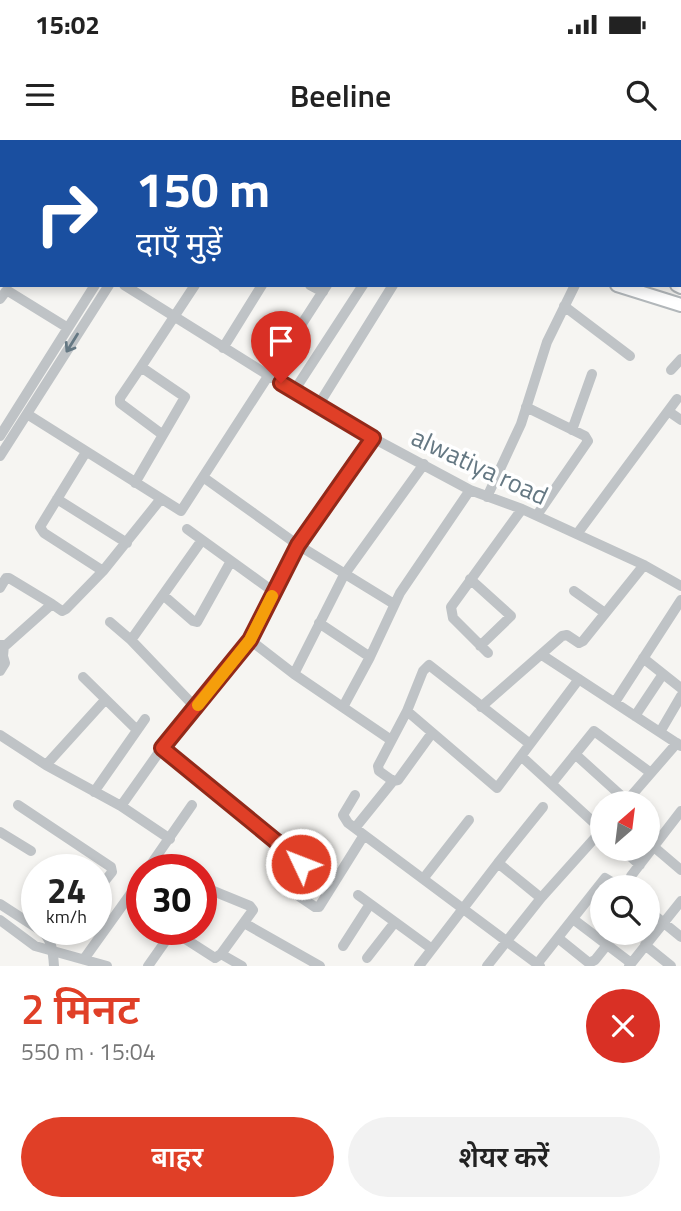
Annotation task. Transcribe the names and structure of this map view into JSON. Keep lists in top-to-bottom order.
{
  "streets": {
    "street": ["alwatiya road"]
  },
  "north": "top right",
  "page": {
    "status": "15:02",
    "header": "Beeline",
    "turn": ["150 m", "दाएँ मुड़ें"],
    "speed": "24 km/h",
    "limit": "30",
    "heading": ["2 मिनट", "550 m · 15:04"],
    "buttons": ["बाहर", "शेयर करें"]
  }
}
